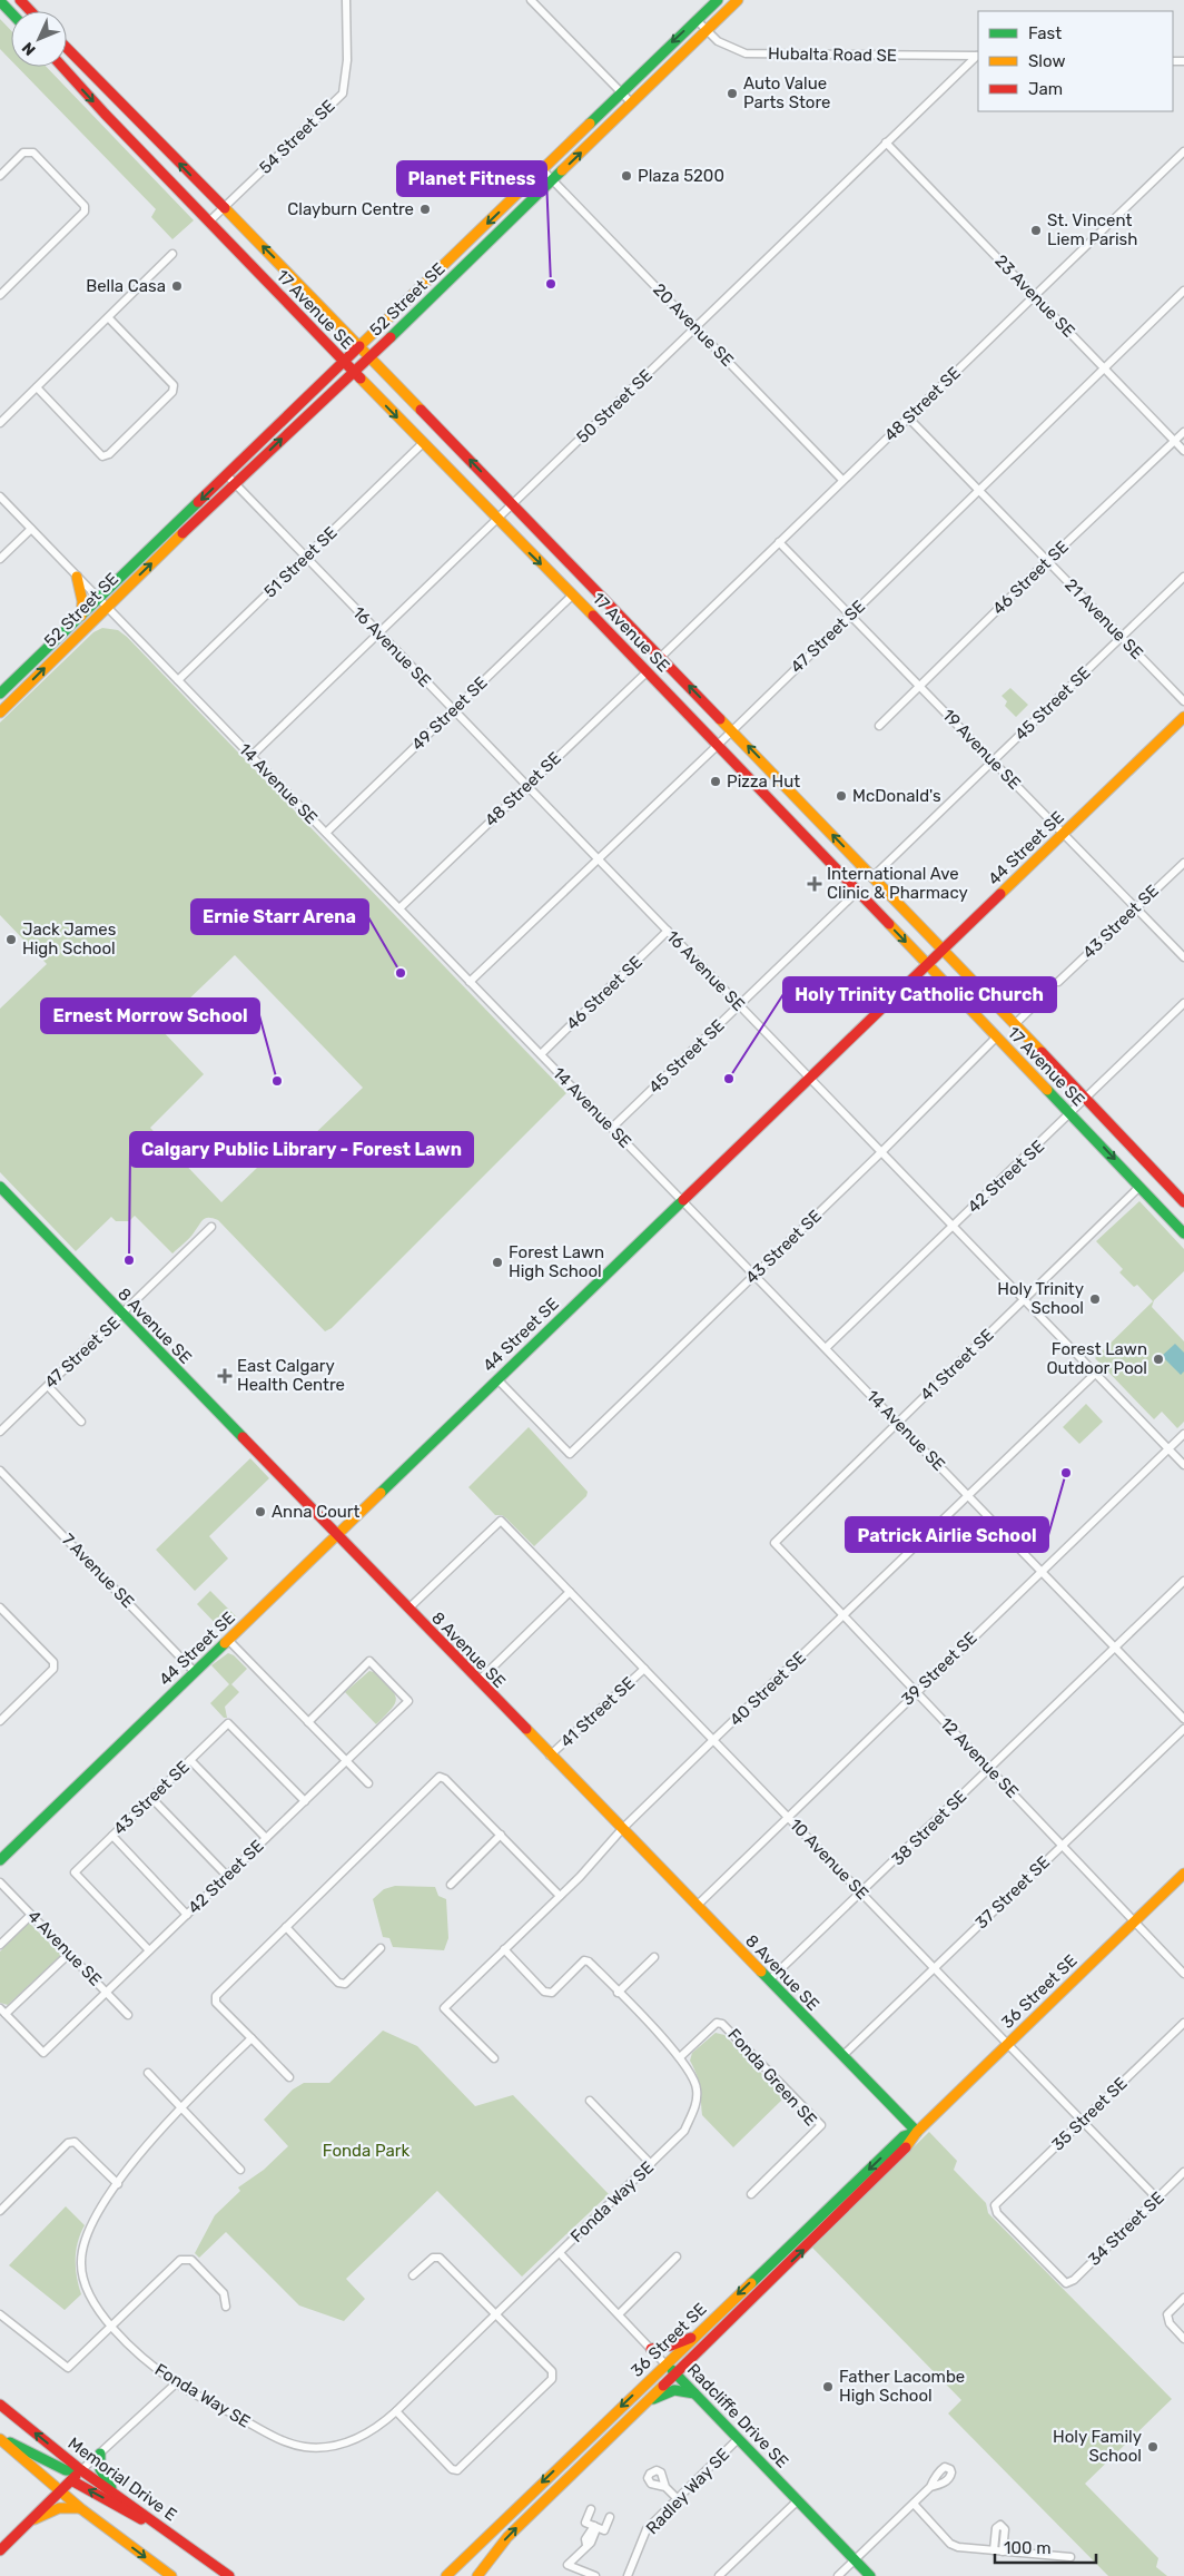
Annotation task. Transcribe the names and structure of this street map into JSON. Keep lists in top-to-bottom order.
{
  "streets": {
    "main road": [
      "52 Street SE",
      "17 Avenue SE",
      "44 Street SE",
      "8 Avenue SE",
      "36 Street SE",
      "Radcliffe Drive SE",
      "Memorial Drive E"
    ],
    "street": [
      "Hubalta Road SE",
      "54 Street SE",
      "23 Avenue SE",
      "20 Avenue SE",
      "48 Street SE",
      "50 Street SE",
      "51 Street SE",
      "46 Street SE",
      "21 Avenue SE",
      "47 Street SE",
      "16 Avenue SE",
      "45 Street SE",
      "49 Street SE",
      "19 Avenue SE",
      "14 Avenue SE",
      "43 Street SE",
      "42 Street SE",
      "41 Street SE",
      "7 Avenue SE",
      "39 Street SE",
      "40 Street SE",
      "12 Avenue SE",
      "38 Street SE",
      "10 Avenue SE",
      "37 Street SE",
      "4 Avenue SE",
      "Fonda Green SE",
      "35 Street SE",
      "Fonda Way SE",
      "34 Street SE",
      "Radley Way SE"
    ]
  },
  "crossings": [
    ["Hubalta Road SE", "52 Street SE"],
    ["Hubalta Road SE", "50 Street SE"],
    ["54 Street SE", "17 Avenue SE"],
    ["23 Avenue SE", "48 Street SE"],
    ["23 Avenue SE", "50 Street SE"],
    ["23 Avenue SE", "46 Street SE"],
    ["23 Avenue SE", "47 Street SE"],
    ["52 Street SE", "17 Avenue SE"],
    ["52 Street SE", "20 Avenue SE"],
    ["52 Street SE", "16 Avenue SE"],
    ["52 Street SE", "14 Avenue SE"],
    ["17 Avenue SE", "48 Street SE"],
    ["17 Avenue SE", "50 Street SE"],
    ["17 Avenue SE", "51 Street SE"],
    ["17 Avenue SE", "47 Street SE"],
    ["17 Avenue SE", "45 Street SE"],
    ["17 Avenue SE", "49 Street SE"],
    ["17 Avenue SE", "44 Street SE"],
    ["17 Avenue SE", "43 Street SE"],
    ["17 Avenue SE", "42 Street SE"],
    ["17 Avenue SE", "41 Street SE"],
    ["20 Avenue SE", "48 Street SE"],
    ["20 Avenue SE", "50 Street SE"],
    ["48 Street SE", "21 Avenue SE"],
    ["48 Street SE", "16 Avenue SE"],
    ["48 Street SE", "19 Avenue SE"],
    ["48 Street SE", "14 Avenue SE"],
    ["50 Street SE", "16 Avenue SE"],
    ["50 Street SE", "14 Avenue SE"],
    ["51 Street SE", "16 Avenue SE"],
    ["51 Street SE", "14 Avenue SE"],
    ["46 Street SE", "21 Avenue SE"],
    ["46 Street SE", "16 Avenue SE"],
    ["46 Street SE", "19 Avenue SE"],
    ["46 Street SE", "14 Avenue SE"],
    ["21 Avenue SE", "47 Street SE"],
    ["21 Avenue SE", "45 Street SE"],
    ["47 Street SE", "16 Avenue SE"],
    ["47 Street SE", "19 Avenue SE"],
    ["47 Street SE", "14 Avenue SE"],
    ["47 Street SE", "8 Avenue SE"],
    ["16 Avenue SE", "45 Street SE"],
    ["16 Avenue SE", "49 Street SE"],
    ["16 Avenue SE", "44 Street SE"],
    ["16 Avenue SE", "43 Street SE"],
    ["16 Avenue SE", "42 Street SE"],
    ["16 Avenue SE", "41 Street SE"],
    ["16 Avenue SE", "39 Street SE"],
    ["16 Avenue SE", "40 Street SE"],
    ["45 Street SE", "19 Avenue SE"],
    ["45 Street SE", "14 Avenue SE"],
    ["49 Street SE", "14 Avenue SE"],
    ["19 Avenue SE", "44 Street SE"],
    ["19 Avenue SE", "43 Street SE"],
    ["14 Avenue SE", "44 Street SE"],
    ["14 Avenue SE", "43 Street SE"],
    ["14 Avenue SE", "42 Street SE"],
    ["14 Avenue SE", "41 Street SE"],
    ["14 Avenue SE", "39 Street SE"],
    ["14 Avenue SE", "40 Street SE"],
    ["14 Avenue SE", "38 Street SE"],
    ["44 Street SE", "43 Street SE"],
    ["44 Street SE", "8 Avenue SE"],
    ["44 Street SE", "7 Avenue SE"],
    ["43 Street SE", "42 Street SE"],
    ["42 Street SE", "4 Avenue SE"],
    ["8 Avenue SE", "41 Street SE"],
    ["8 Avenue SE", "39 Street SE"],
    ["8 Avenue SE", "40 Street SE"],
    ["8 Avenue SE", "38 Street SE"],
    ["8 Avenue SE", "10 Avenue SE"],
    ["8 Avenue SE", "37 Street SE"],
    ["8 Avenue SE", "36 Street SE"],
    ["41 Street SE", "12 Avenue SE"],
    ["41 Street SE", "10 Avenue SE"],
    ["39 Street SE", "12 Avenue SE"],
    ["39 Street SE", "10 Avenue SE"],
    ["40 Street SE", "12 Avenue SE"],
    ["40 Street SE", "10 Avenue SE"],
    ["40 Street SE", "Fonda Way SE"],
    ["12 Avenue SE", "38 Street SE"],
    ["12 Avenue SE", "37 Street SE"],
    ["12 Avenue SE", "36 Street SE"],
    ["38 Street SE", "10 Avenue SE"],
    ["10 Avenue SE", "37 Street SE"],
    ["10 Avenue SE", "36 Street SE"],
    ["10 Avenue SE", "35 Street SE"],
    ["10 Avenue SE", "34 Street SE"],
    ["36 Street SE", "Radcliffe Drive SE"],
    ["Fonda Green SE", "Fonda Way SE"],
    ["35 Street SE", "34 Street SE"],
    ["Fonda Way SE", "Radcliffe Drive SE"],
    ["Radcliffe Drive SE", "Radley Way SE"]
  ],
  "parks": ["Fonda Park"],
  "places": {
    "other": [
      "Auto Value Parts Store",
      "Plaza 5200",
      "Clayburn Centre",
      "St. Vincent Liem Parish",
      "Planet Fitness",
      "Bella Casa",
      "Pizza Hut",
      "McDonald's",
      "Jack James High School",
      "Ernie Starr Arena",
      "Holy Trinity Catholic Church",
      "Ernest Morrow School",
      "Calgary Public Library - Forest Lawn",
      "Forest Lawn High School",
      "Holy Trinity School",
      "Forest Lawn Outdoor Pool",
      "Patrick Airlie School",
      "Anna Court",
      "Father Lacombe High School",
      "Holy Family School"
    ],
    "health": ["International Ave Clinic & Pharmacy", "East Calgary Health Centre"]
  },
  "legend": ["Fast", "Slow", "Jam"],
  "scale_bar": "100 m",
  "north": "bottom left"
}
